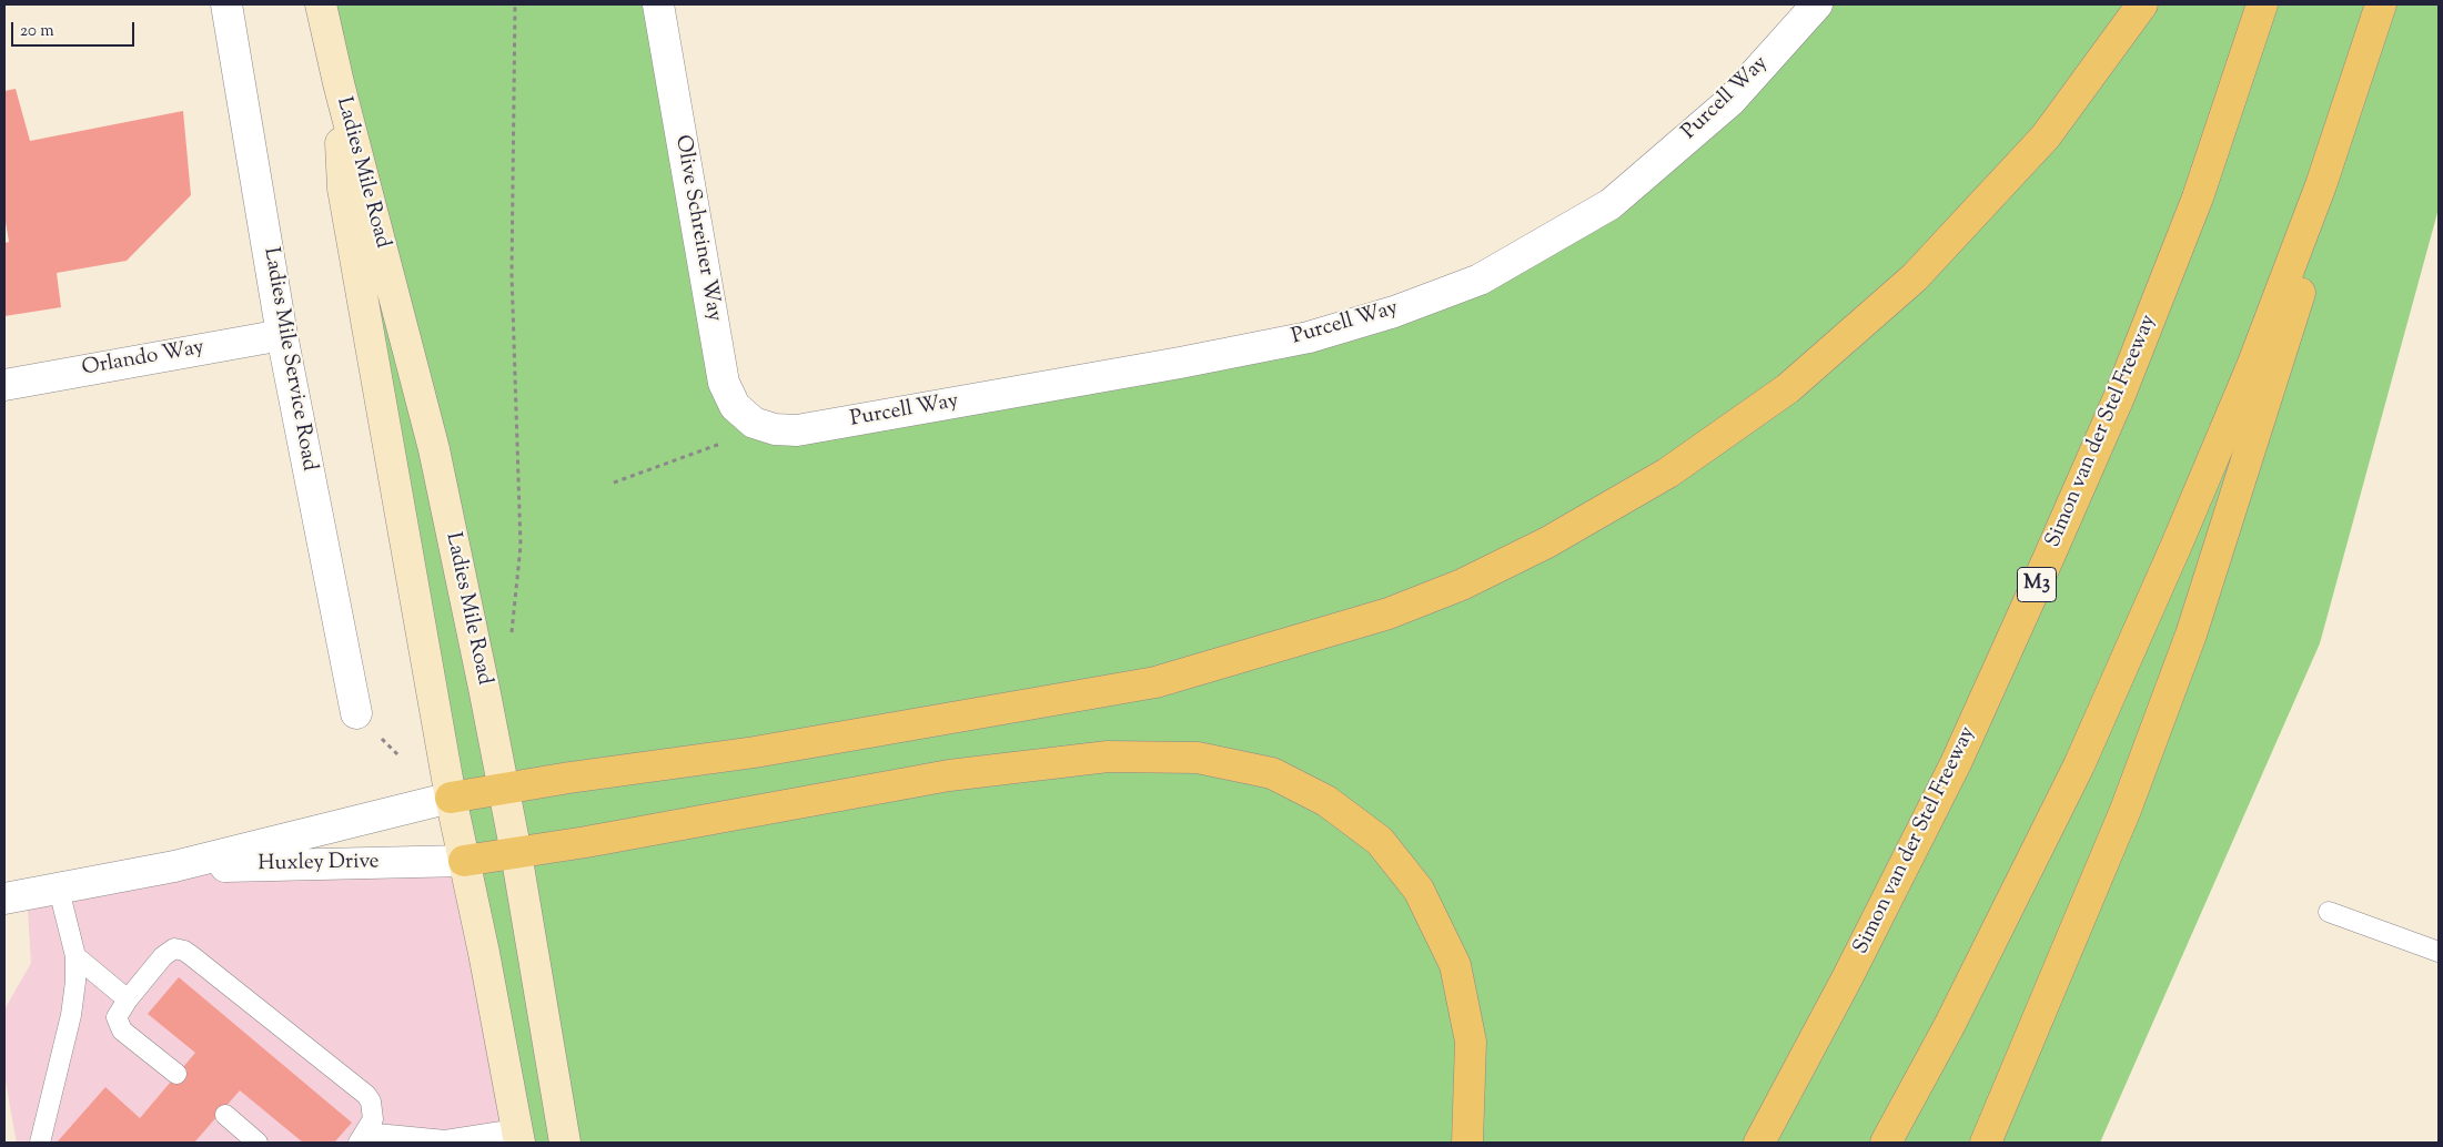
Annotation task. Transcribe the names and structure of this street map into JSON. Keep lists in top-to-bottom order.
{
  "streets": {
    "highway": ["Simon van der Stel Freeway", "M3"],
    "main road": ["Ladies Mile Road"],
    "street": [
      "Purcell Way",
      "Olive Schreiner Way",
      "Orlando Way",
      "Ladies Mile Service Road",
      "Huxley Drive"
    ]
  },
  "crossings": [
    ["Purcell Way", "Olive Schreiner Way"],
    ["Ladies Mile Road", "Huxley Drive"],
    ["Orlando Way", "Ladies Mile Service Road"]
  ],
  "scale_bar": "20 m"
}
